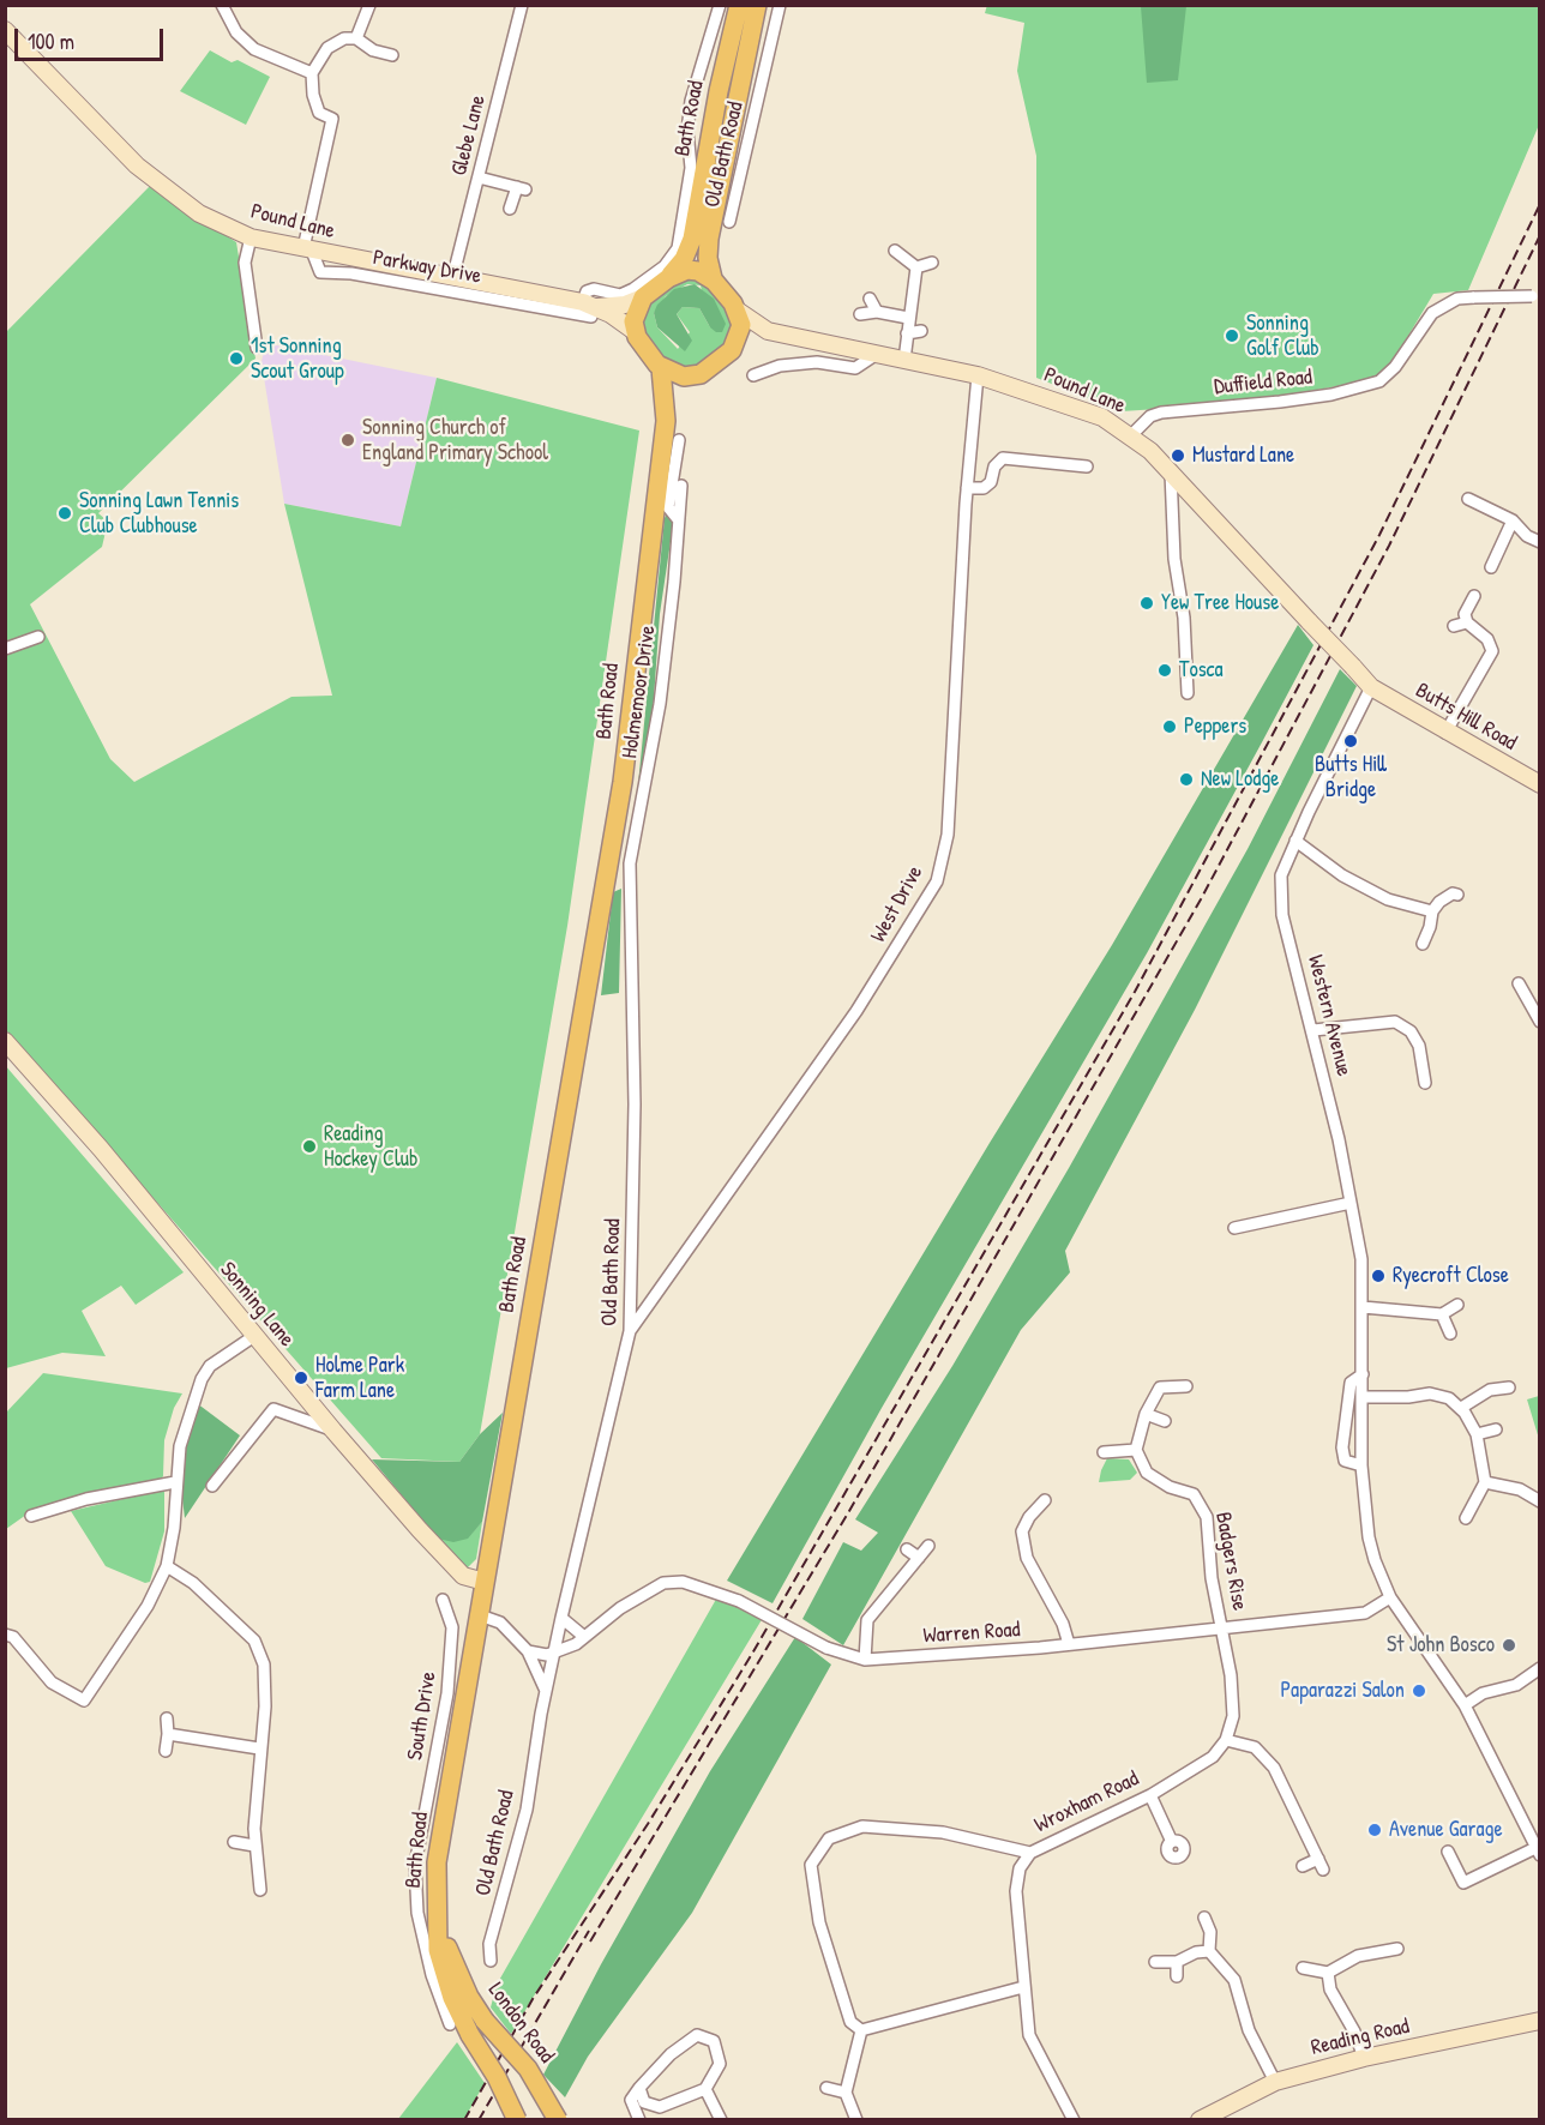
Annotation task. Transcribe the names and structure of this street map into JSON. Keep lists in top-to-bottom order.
{
  "streets": {
    "main road": ["Bath Road", "London Road"],
    "street": [
      "Glebe Lane",
      "Old Bath Road",
      "Pound Lane",
      "Parkway Drive",
      "Duffield Road",
      "Holmemoor Drive",
      "Butts Hill Road",
      "West Drive",
      "Western Avenue",
      "Sonning Lane",
      "Badgers Rise",
      "Warren Road",
      "South Drive",
      "Wroxham Road",
      "Reading Road"
    ]
  },
  "crossings": [
    ["Bath Road", "Old Bath Road"],
    ["Bath Road", "Pound Lane"],
    ["Bath Road", "Sonning Lane"],
    ["Bath Road", "London Road"],
    ["Glebe Lane", "Pound Lane"],
    ["Old Bath Road", "Holmemoor Drive"],
    ["Old Bath Road", "West Drive"],
    ["Old Bath Road", "Warren Road"],
    ["Pound Lane", "Parkway Drive"],
    ["Pound Lane", "Duffield Road"],
    ["Pound Lane", "Butts Hill Road"],
    ["Pound Lane", "West Drive"],
    ["Pound Lane", "Western Avenue"],
    ["Butts Hill Road", "Western Avenue"],
    ["Western Avenue", "Warren Road"],
    ["Badgers Rise", "Warren Road"]
  ],
  "places": [
    "Sonning Golf Club",
    "1st Sonning Scout Group",
    "Sonning Church of England Primary School",
    "Mustard Lane",
    "Sonning Lawn Tennis Club Clubhouse",
    "Yew Tree House",
    "Tosca",
    "Peppers",
    "Butts Hill Bridge",
    "New Lodge",
    "Reading Hockey Club",
    "Ryecroft Close",
    "Holme Park Farm Lane",
    "St John Bosco",
    "Paparazzi Salon",
    "Avenue Garage"
  ],
  "scale_bar": "100 m"
}
